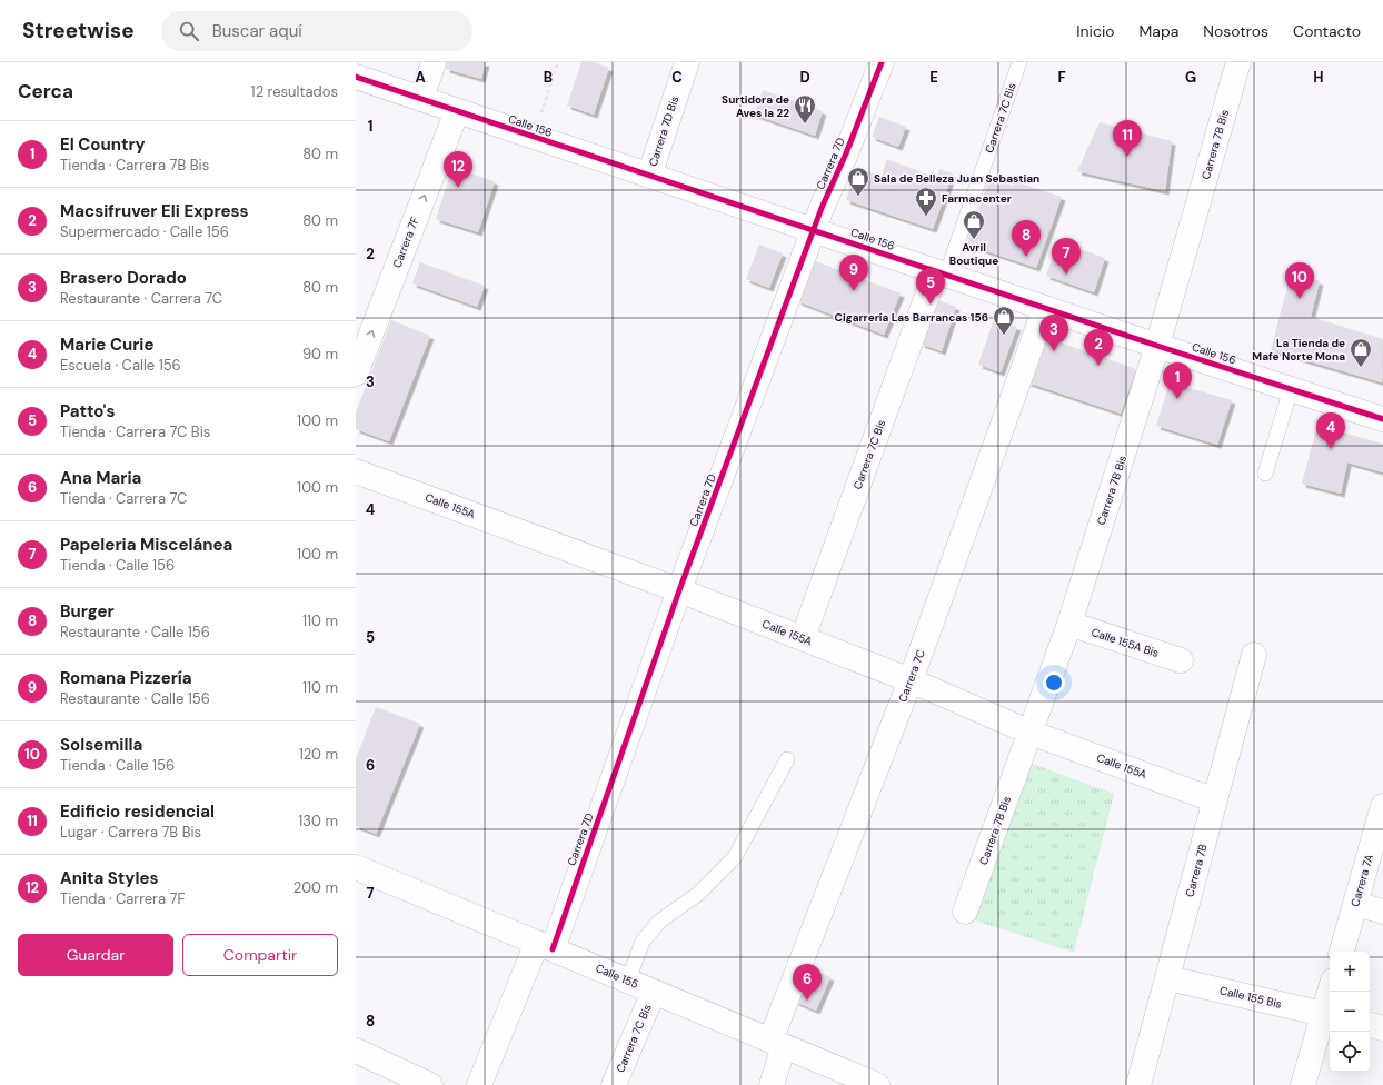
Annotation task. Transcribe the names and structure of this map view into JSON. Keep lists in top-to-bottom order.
{
  "streets": {
    "street": [
      "Carrera 7C Bis",
      "Calle 156",
      "Carrera 7D Bis",
      "Carrera 7B Bis",
      "Carrera 7D",
      "Carrera 7F",
      "Calle 155A",
      "Calle 155A Bis",
      "Carrera 7C",
      "Carrera 7B",
      "Carrera 7A",
      "Calle 155",
      "Calle 155 Bis"
    ]
  },
  "crossings": [
    ["Carrera 7C Bis", "Calle 156"],
    ["Carrera 7C Bis", "Calle 155A"],
    ["Carrera 7C Bis", "Calle 155"],
    ["Calle 156", "Carrera 7D Bis"],
    ["Calle 156", "Carrera 7B Bis"],
    ["Calle 156", "Carrera 7D"],
    ["Calle 156", "Carrera 7F"],
    ["Calle 156", "Carrera 7C"],
    ["Carrera 7B Bis", "Calle 155A"],
    ["Carrera 7B Bis", "Calle 155A Bis"],
    ["Carrera 7D", "Calle 155A"],
    ["Carrera 7D", "Calle 155"],
    ["Calle 155A", "Carrera 7C"],
    ["Calle 155A", "Carrera 7B"],
    ["Carrera 7C", "Calle 155"],
    ["Carrera 7B", "Calle 155 Bis"]
  ],
  "one_way": ["Carrera 7F"],
  "places": {
    "restaurant": ["Surtidora de Aves la 22"],
    "shop": [
      "Sala de Belleza Juan Sebastian",
      "Avril Boutique",
      "Cigarrería Las Barrancas 156",
      "La Tienda de Mafe Norte Mona"
    ],
    "pharmacy": ["Farmacenter"]
  },
  "page": {
    "header": "Streetwise",
    "search": "Buscar aquí",
    "nav": [
      "Inicio",
      "Mapa",
      "Nosotros",
      "Contacto"
    ],
    "heading": ["Cerca", "12 resultados"],
    "list": [
      {
        "mark": "1",
        "name": "El Country",
        "note": "Tienda · Carrera 7B Bis",
        "value": "80 m"
      },
      {
        "mark": "2",
        "name": "Macsifruver Eli Express",
        "note": "Supermercado · Calle 156",
        "value": "80 m"
      },
      {
        "mark": "3",
        "name": "Brasero Dorado",
        "note": "Restaurante · Carrera 7C",
        "value": "80 m"
      },
      {
        "mark": "4",
        "name": "Marie Curie",
        "note": "Escuela · Calle 156",
        "value": "90 m"
      },
      {
        "mark": "5",
        "name": "Patto's",
        "note": "Tienda · Carrera 7C Bis",
        "value": "100 m"
      },
      {
        "mark": "6",
        "name": "Ana Maria",
        "note": "Tienda · Carrera 7C",
        "value": "100 m"
      },
      {
        "mark": "7",
        "name": "Papeleria Miscelánea",
        "note": "Tienda · Calle 156",
        "value": "100 m"
      },
      {
        "mark": "8",
        "name": "Burger",
        "note": "Restaurante · Calle 156",
        "value": "110 m"
      },
      {
        "mark": "9",
        "name": "Romana Pizzería",
        "note": "Restaurante · Calle 156",
        "value": "110 m"
      },
      {
        "mark": "10",
        "name": "Solsemilla",
        "note": "Tienda · Calle 156",
        "value": "120 m"
      },
      {
        "mark": "11",
        "name": "Edificio residencial",
        "note": "Lugar · Carrera 7B Bis",
        "value": "130 m"
      },
      {
        "mark": "12",
        "name": "Anita Styles",
        "note": "Tienda · Carrera 7F",
        "value": "200 m"
      }
    ],
    "pins": [
      "11",
      "12",
      "8",
      "7",
      "9",
      "10",
      "5",
      "3",
      "2",
      "1",
      "4",
      "6"
    ],
    "buttons": ["Guardar", "Compartir"],
    "map_buttons": ["+", "−"]
  },
  "grid": {
    "columns": [
      "A",
      "B",
      "C",
      "D",
      "E",
      "F",
      "G",
      "H"
    ],
    "rows": [
      "1",
      "2",
      "3",
      "4",
      "5",
      "6",
      "7",
      "8"
    ]
  }
}
